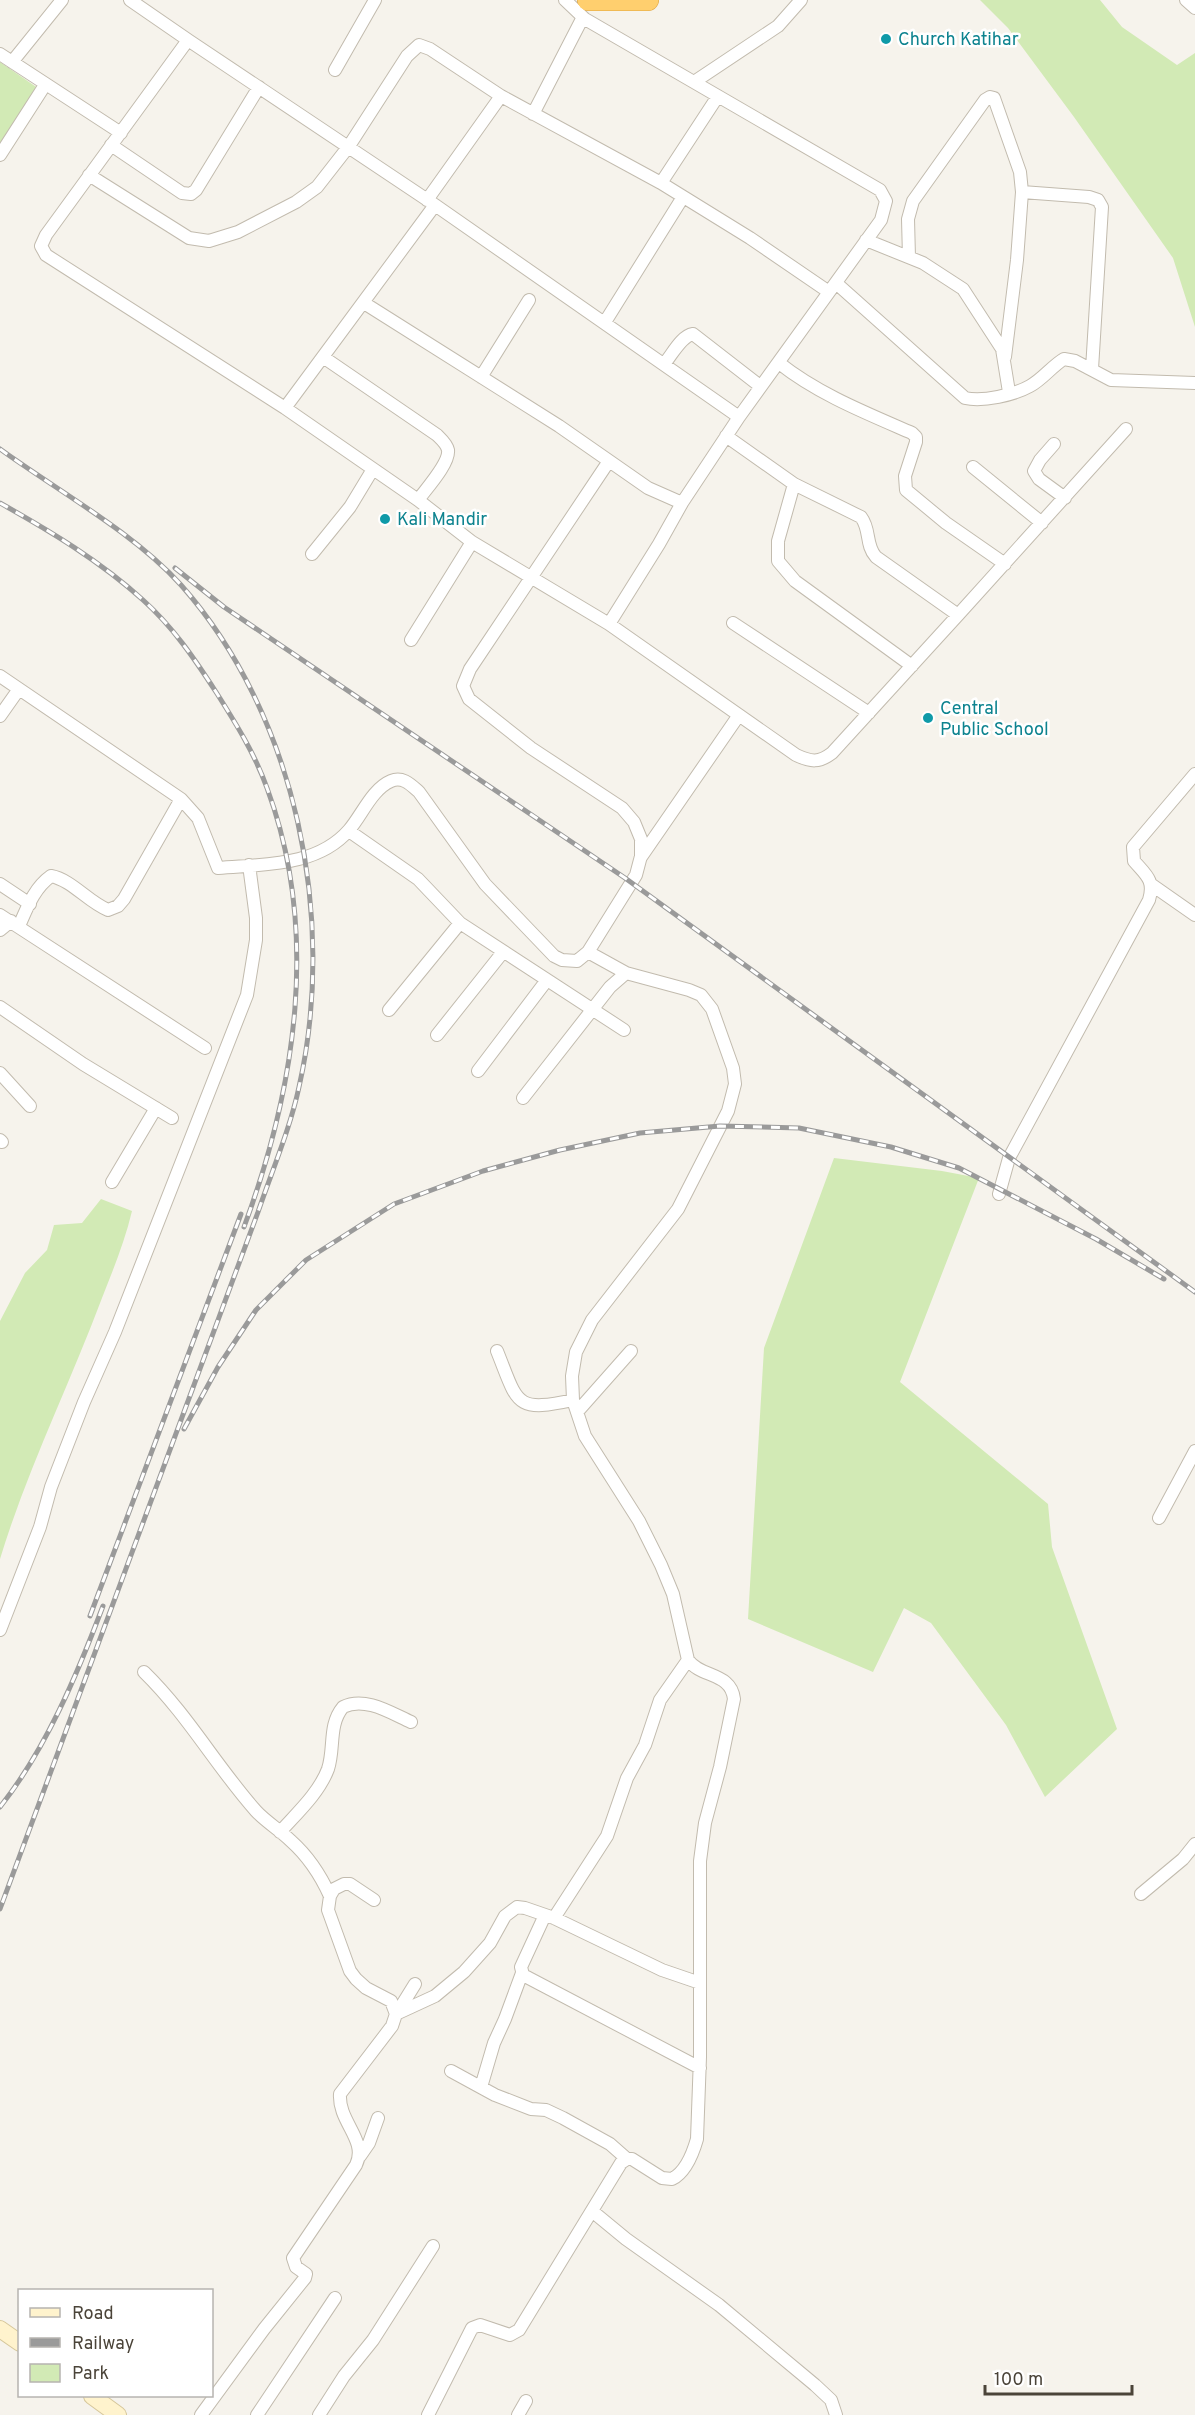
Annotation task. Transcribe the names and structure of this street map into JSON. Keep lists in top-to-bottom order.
{
  "places": ["Church Katihar", "Kali Mandir", "Central Public School"],
  "legend": ["Road", "Railway", "Park"],
  "scale_bar": "100 m"
}
